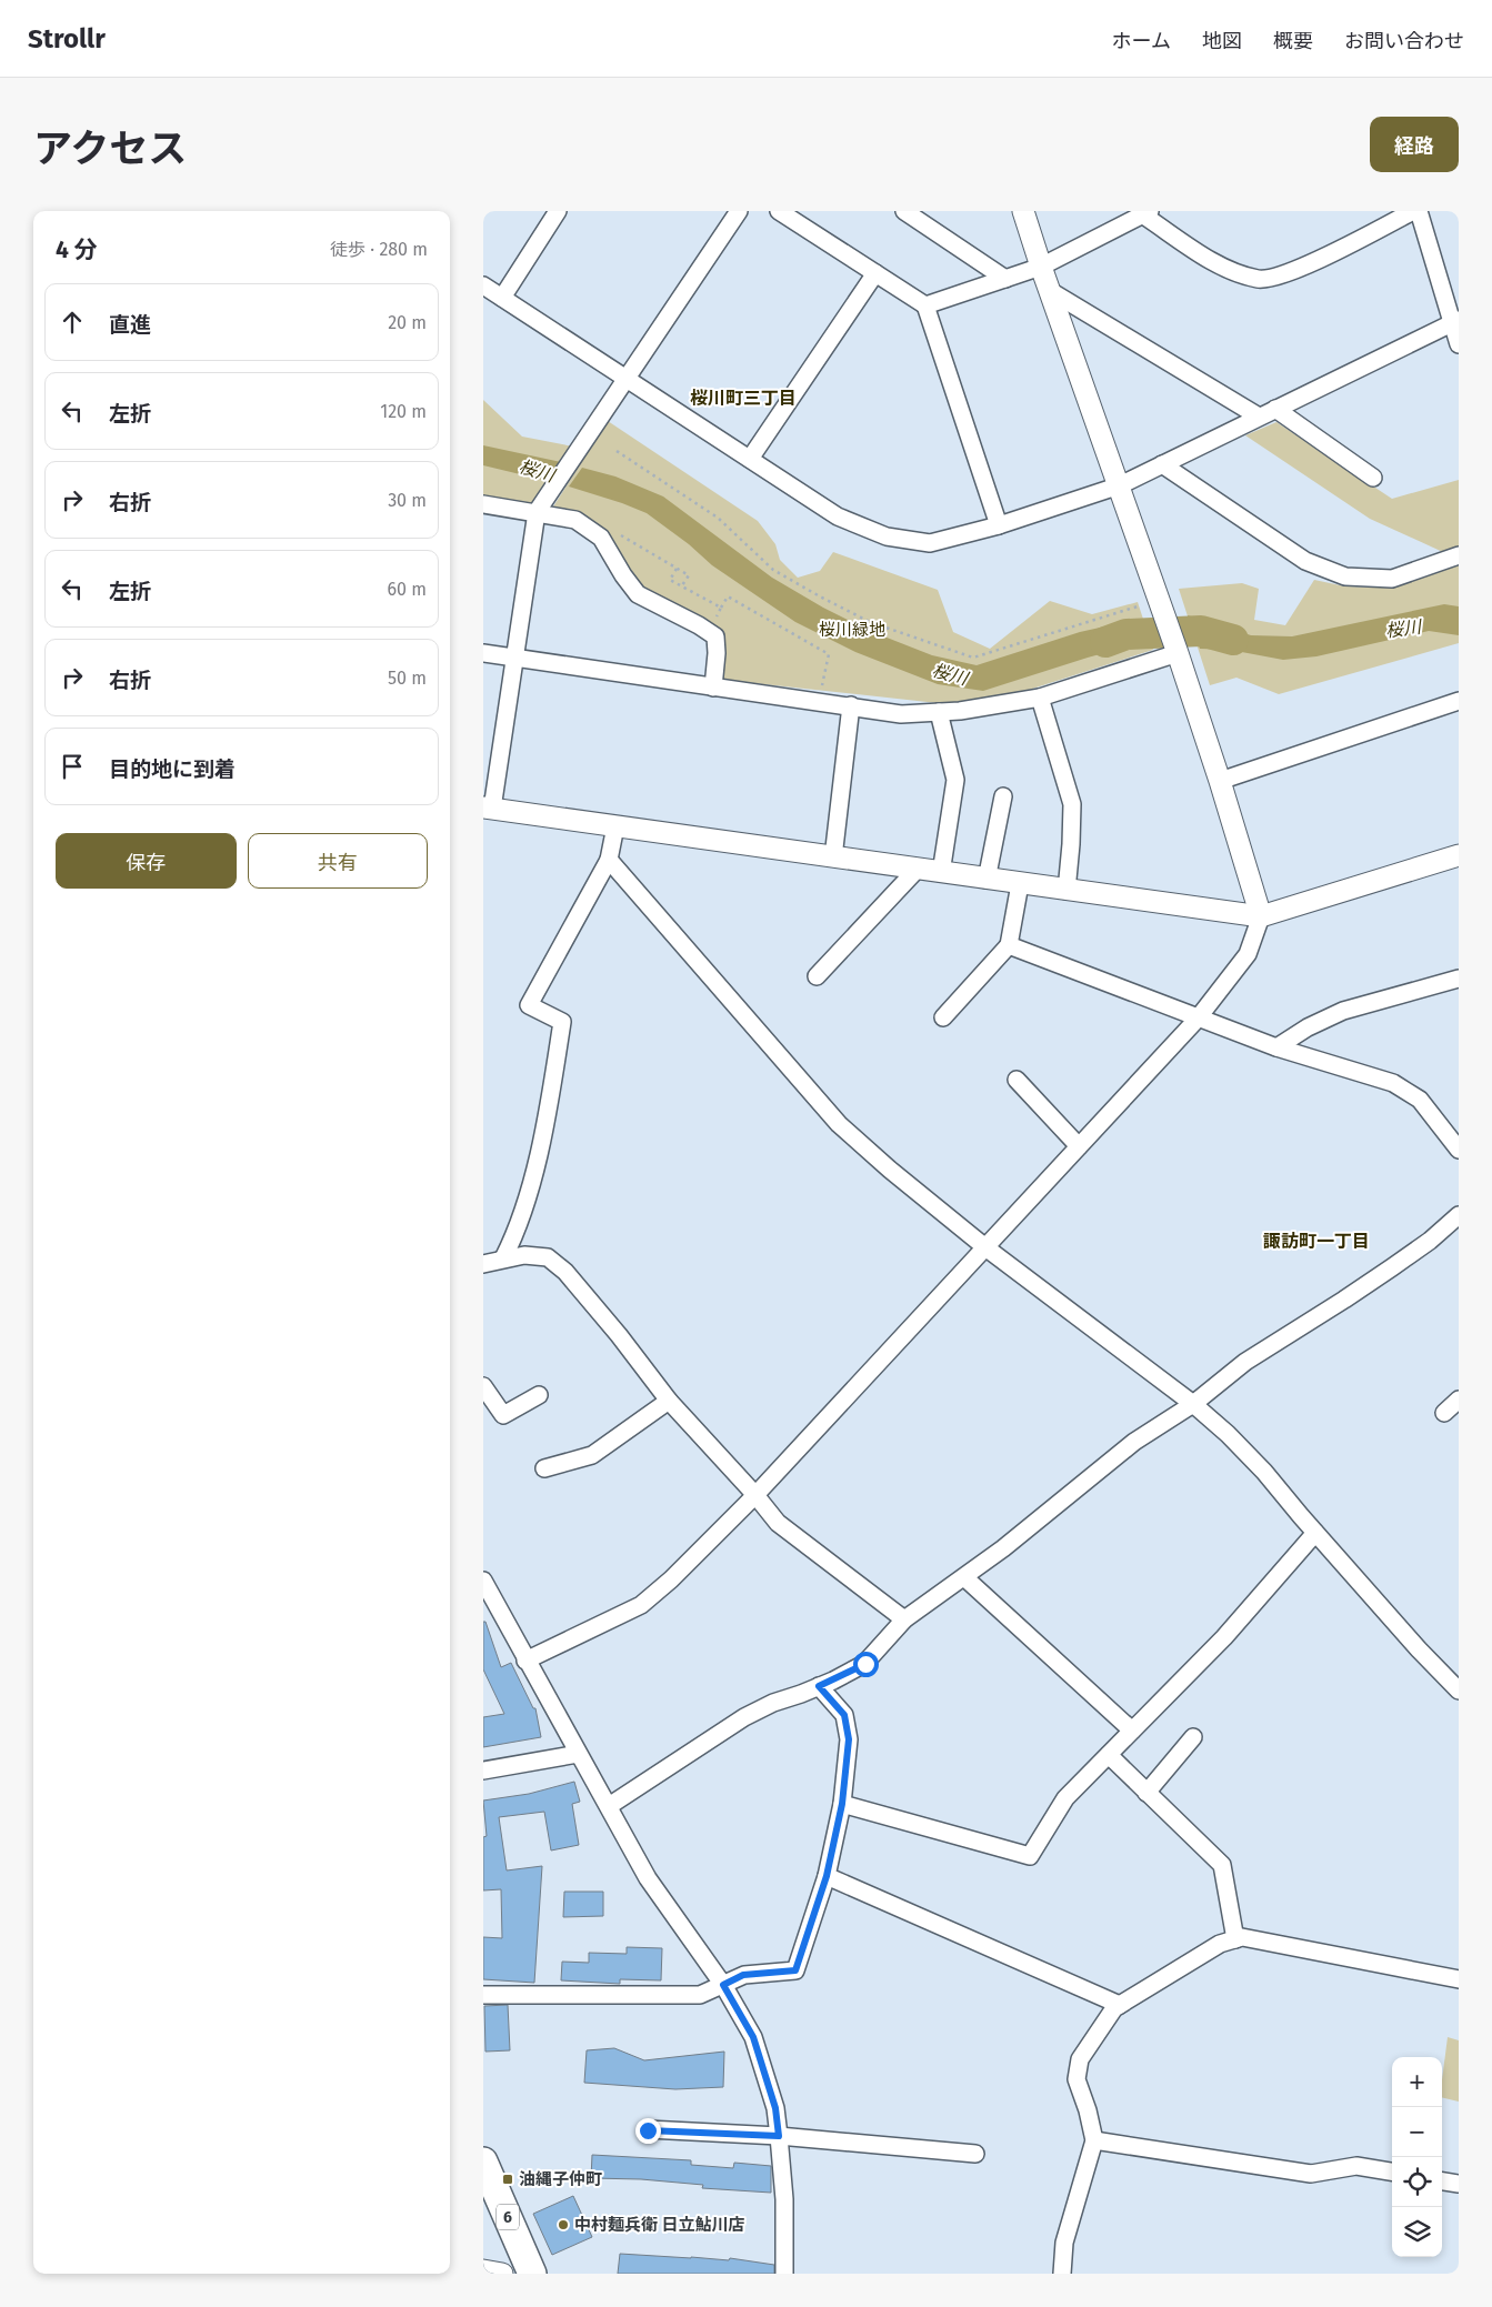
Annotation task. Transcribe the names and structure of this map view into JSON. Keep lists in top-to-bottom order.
{
  "streets": {
    "highway": ["6"]
  },
  "districts": ["桜川町三丁目", "諏訪町一丁目"],
  "water": ["桜川"],
  "parks": ["桜川緑地"],
  "places": {
    "transit": ["油縄子仲町"],
    "other": ["中村麺兵衛 日立鮎川店"]
  },
  "page": {
    "header": "Strollr",
    "nav": [
      "ホーム",
      "地図",
      "概要",
      "お問い合わせ"
    ],
    "title": "アクセス",
    "buttons": [
      "経路",
      ["保存", "共有"]
    ],
    "heading": ["4 分", "徒歩 · 280 m"],
    "list": [
      ["直進", "20 m"],
      ["左折", "120 m"],
      ["右折", "30 m"],
      ["左折", "60 m"],
      ["右折", "50 m"],
      "目的地に到着"
    ],
    "map_buttons": ["+", "−"]
  }
}
